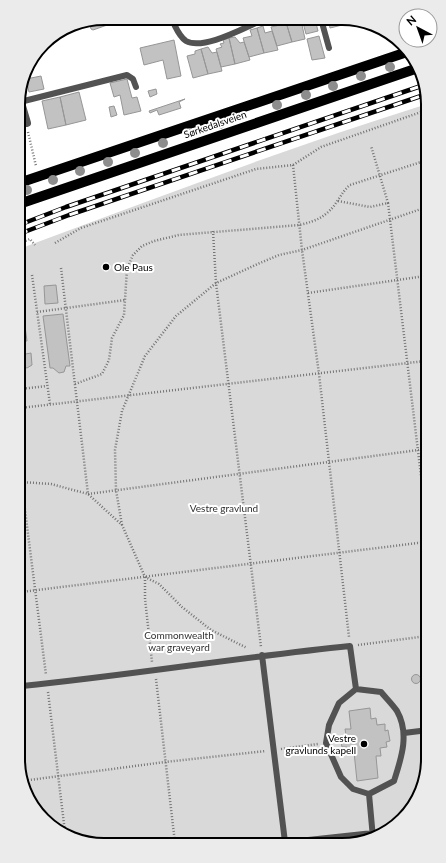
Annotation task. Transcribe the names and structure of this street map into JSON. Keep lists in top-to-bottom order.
{
  "streets": {
    "main road": ["Sørkedalsveien"]
  },
  "parks": ["Vestre gravlund", "Commonwealth war graveyard"],
  "places": ["Ole Paus", "Vestre gravlunds kapell"],
  "north": "top left"
}
